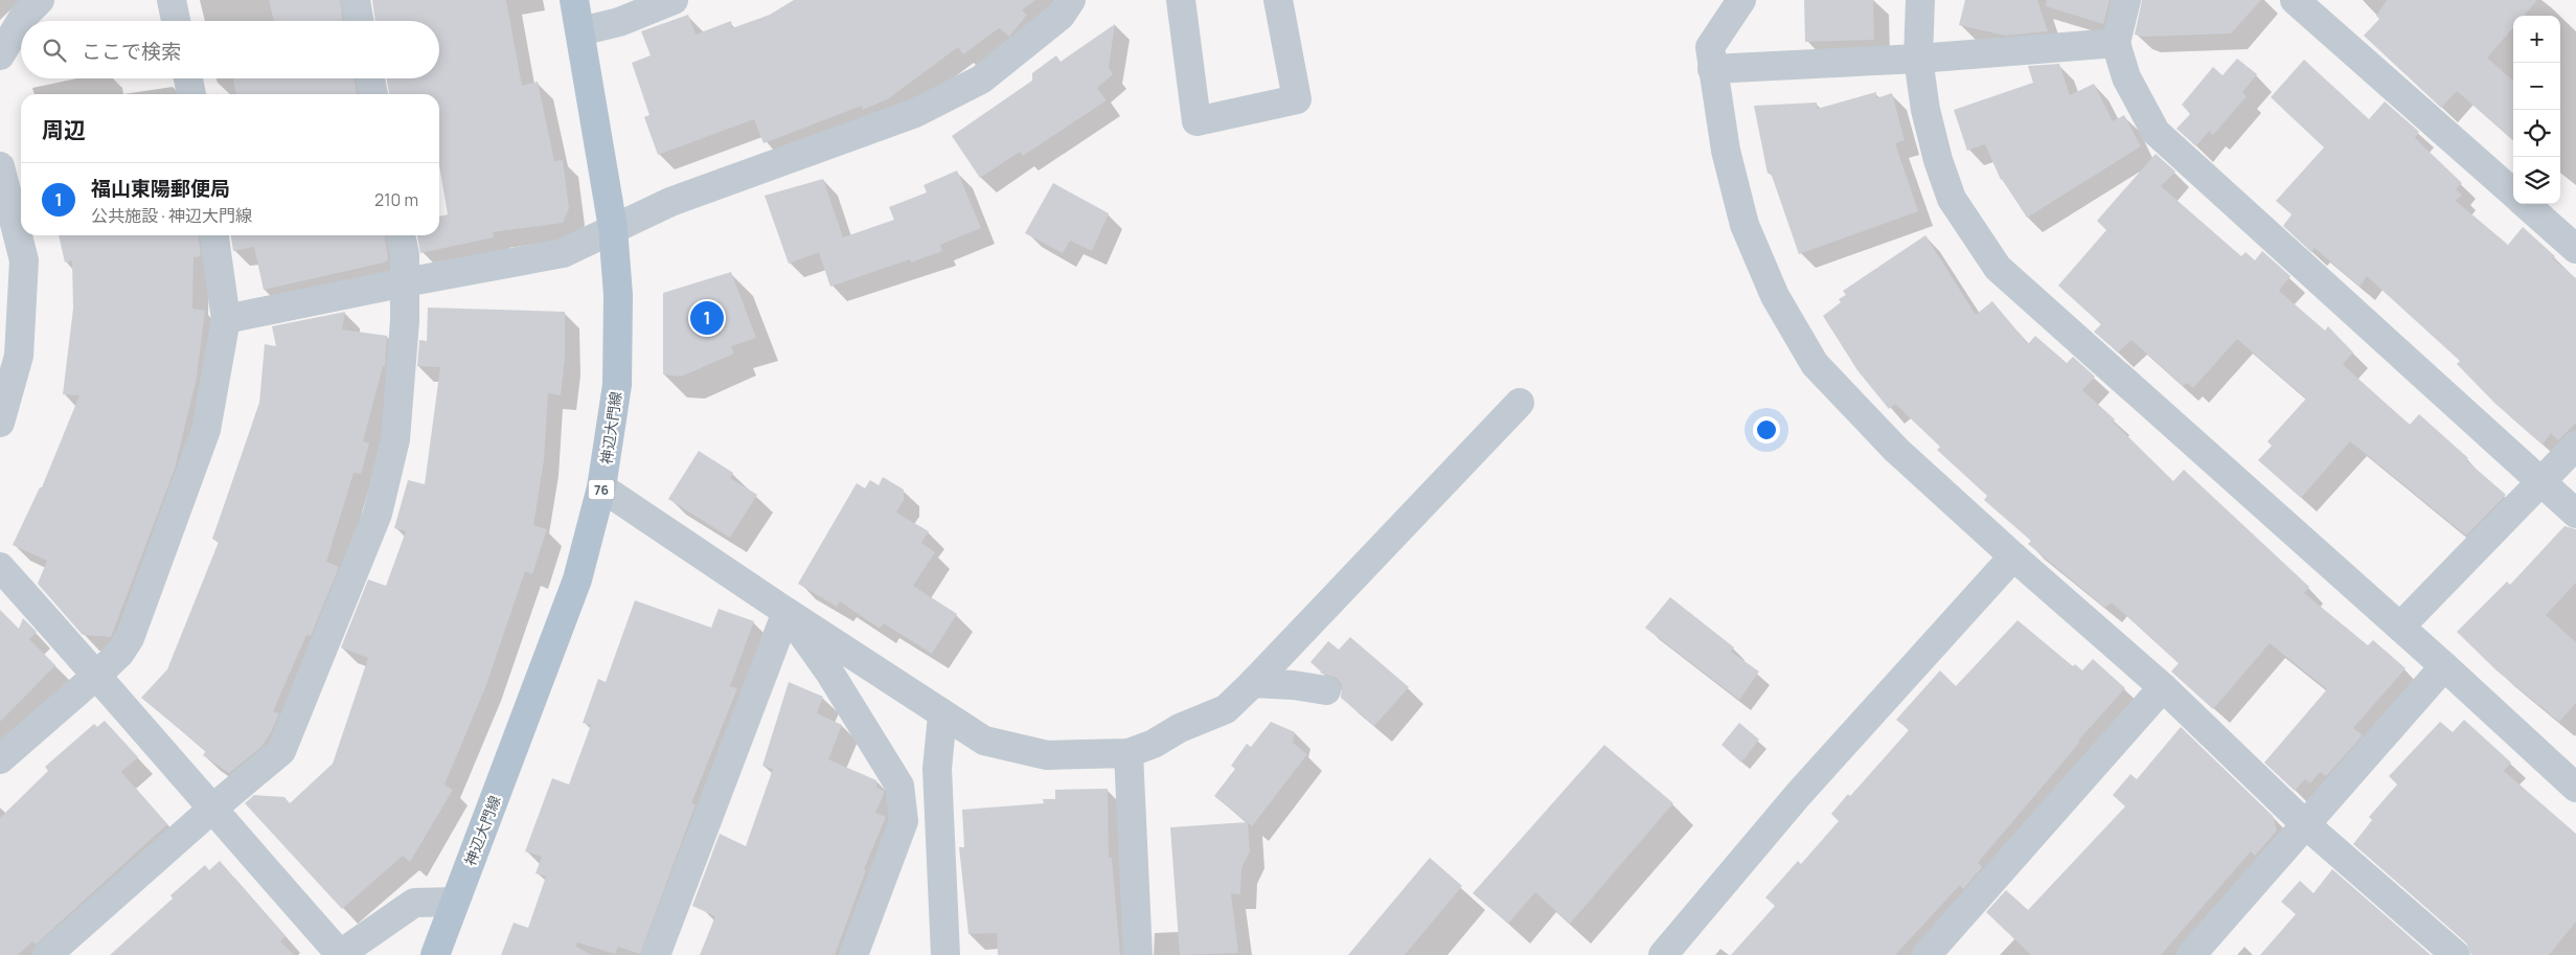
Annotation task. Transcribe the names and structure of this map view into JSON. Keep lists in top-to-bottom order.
{
  "streets": {
    "main road": ["神辺大門線", "76"]
  },
  "page": {
    "map_buttons": ["+", "−"],
    "search": "ここで検索",
    "heading": "周辺",
    "list": [
      {
        "mark": "1",
        "name": "福山東陽郵便局",
        "note": "公共施設 · 神辺大門線",
        "value": "210 m"
      }
    ],
    "pins": "1"
  }
}
